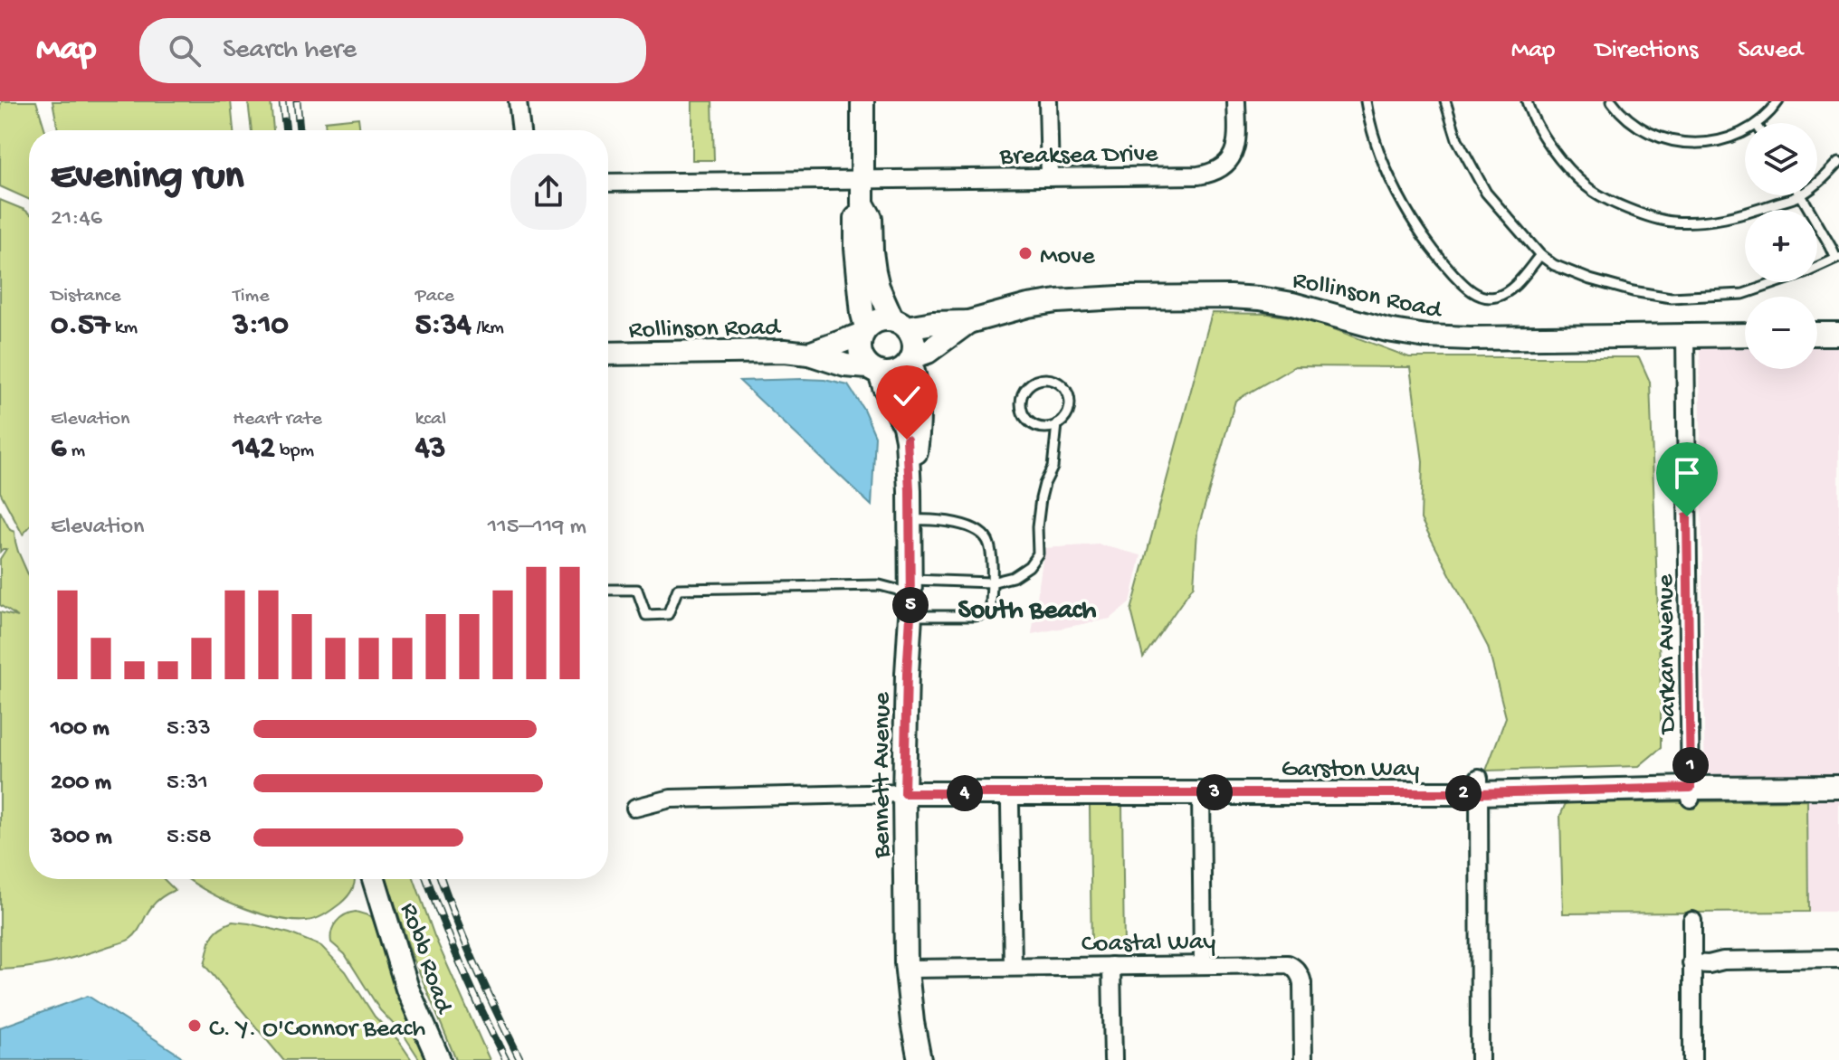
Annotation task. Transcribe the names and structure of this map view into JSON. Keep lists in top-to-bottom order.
{
  "streets": {
    "street": [
      "Breaksea Drive",
      "Rollinson Road",
      "Darkan Avenue",
      "Garston Way",
      "Bennett Avenue",
      "Coastal Way",
      "Robb Road"
    ]
  },
  "crossings": [
    ["Rollinson Road", "Darkan Avenue"],
    ["Rollinson Road", "Bennett Avenue"],
    ["Darkan Avenue", "Garston Way"],
    ["Garston Way", "Bennett Avenue"],
    ["Bennett Avenue", "Coastal Way"]
  ],
  "districts": ["South Beach"],
  "places": ["Move", "C. Y. O'Connor Beach"],
  "page": {
    "header": "Map",
    "search": "Search here",
    "nav": ["Map", "Directions", "Saved"],
    "map_buttons": ["+", "−"],
    "heading": ["Evening run", "21:46"],
    "stats": [
      ["Distance", "0.57 km"],
      ["Time", "3:10"],
      ["Pace", "5:34 /km"],
      ["Elevation", "6 m"],
      ["Heart rate", "142 bpm"],
      ["kcal", "43"]
    ],
    "chart": ["Elevation", "115–119 m"],
    "pins": [
      "5",
      "1",
      "3",
      "2",
      "4"
    ],
    "list": [
      {
        "name": "100 m",
        "note": "5:33"
      },
      {
        "name": "200 m",
        "note": "5:31"
      },
      {
        "name": "300 m",
        "note": "5:58"
      }
    ]
  }
}
